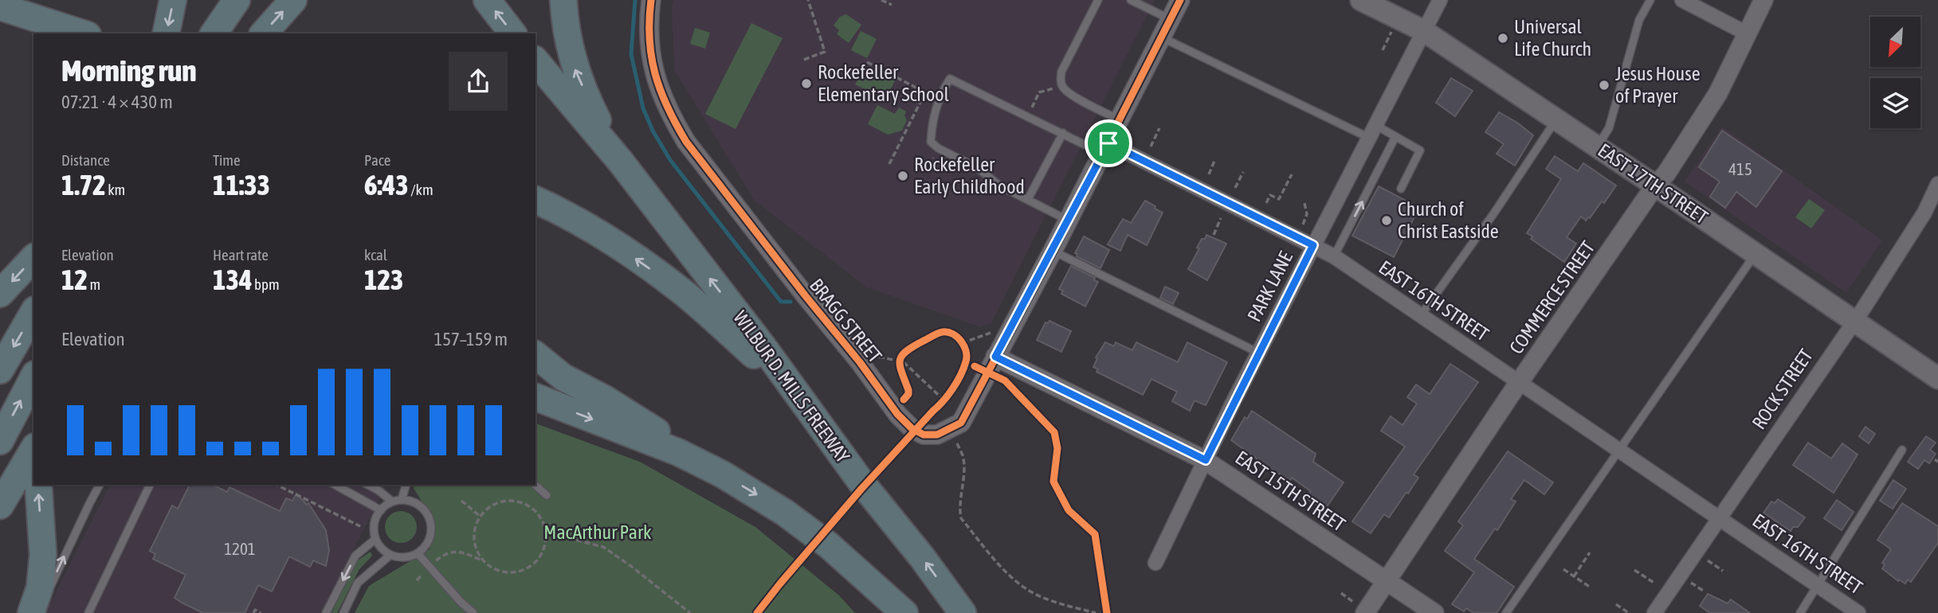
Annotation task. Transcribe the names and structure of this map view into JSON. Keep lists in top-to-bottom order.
{
  "streets": {
    "highway": ["WILBUR D. MILLS FREEWAY"],
    "main road": ["EAST 17TH STREET"],
    "street": [
      "PARK LANE",
      "COMMERCE STREET",
      "EAST 16TH STREET",
      "BRAGG STREET",
      "ROCK STREET",
      "EAST 15TH STREET"
    ]
  },
  "crossings": [
    ["EAST 17TH STREET", "PARK LANE"],
    ["EAST 17TH STREET", "COMMERCE STREET"],
    ["EAST 17TH STREET", "ROCK STREET"],
    ["PARK LANE", "EAST 16TH STREET"],
    ["PARK LANE", "EAST 15TH STREET"],
    ["COMMERCE STREET", "EAST 16TH STREET"],
    ["COMMERCE STREET", "EAST 15TH STREET"],
    ["EAST 16TH STREET", "ROCK STREET"]
  ],
  "parks": ["MacArthur Park"],
  "places": [
    "Universal Life Church",
    "Rockefeller Elementary School",
    "Jesus House of Prayer",
    "Rockefeller Early Childhood",
    "Church of Christ Eastside"
  ],
  "house_numbers": ["415", "1201"],
  "north": "bottom left",
  "page": {
    "heading": ["Morning run", "07:21 · 4 × 430 m"],
    "stats": [
      ["Distance", "1.72 km"],
      ["Time", "11:33"],
      ["Pace", "6:43 /km"],
      ["Elevation", "12 m"],
      ["Heart rate", "134 bpm"],
      ["kcal", "123"]
    ],
    "chart": ["Elevation", "157–159 m"]
  }
}
